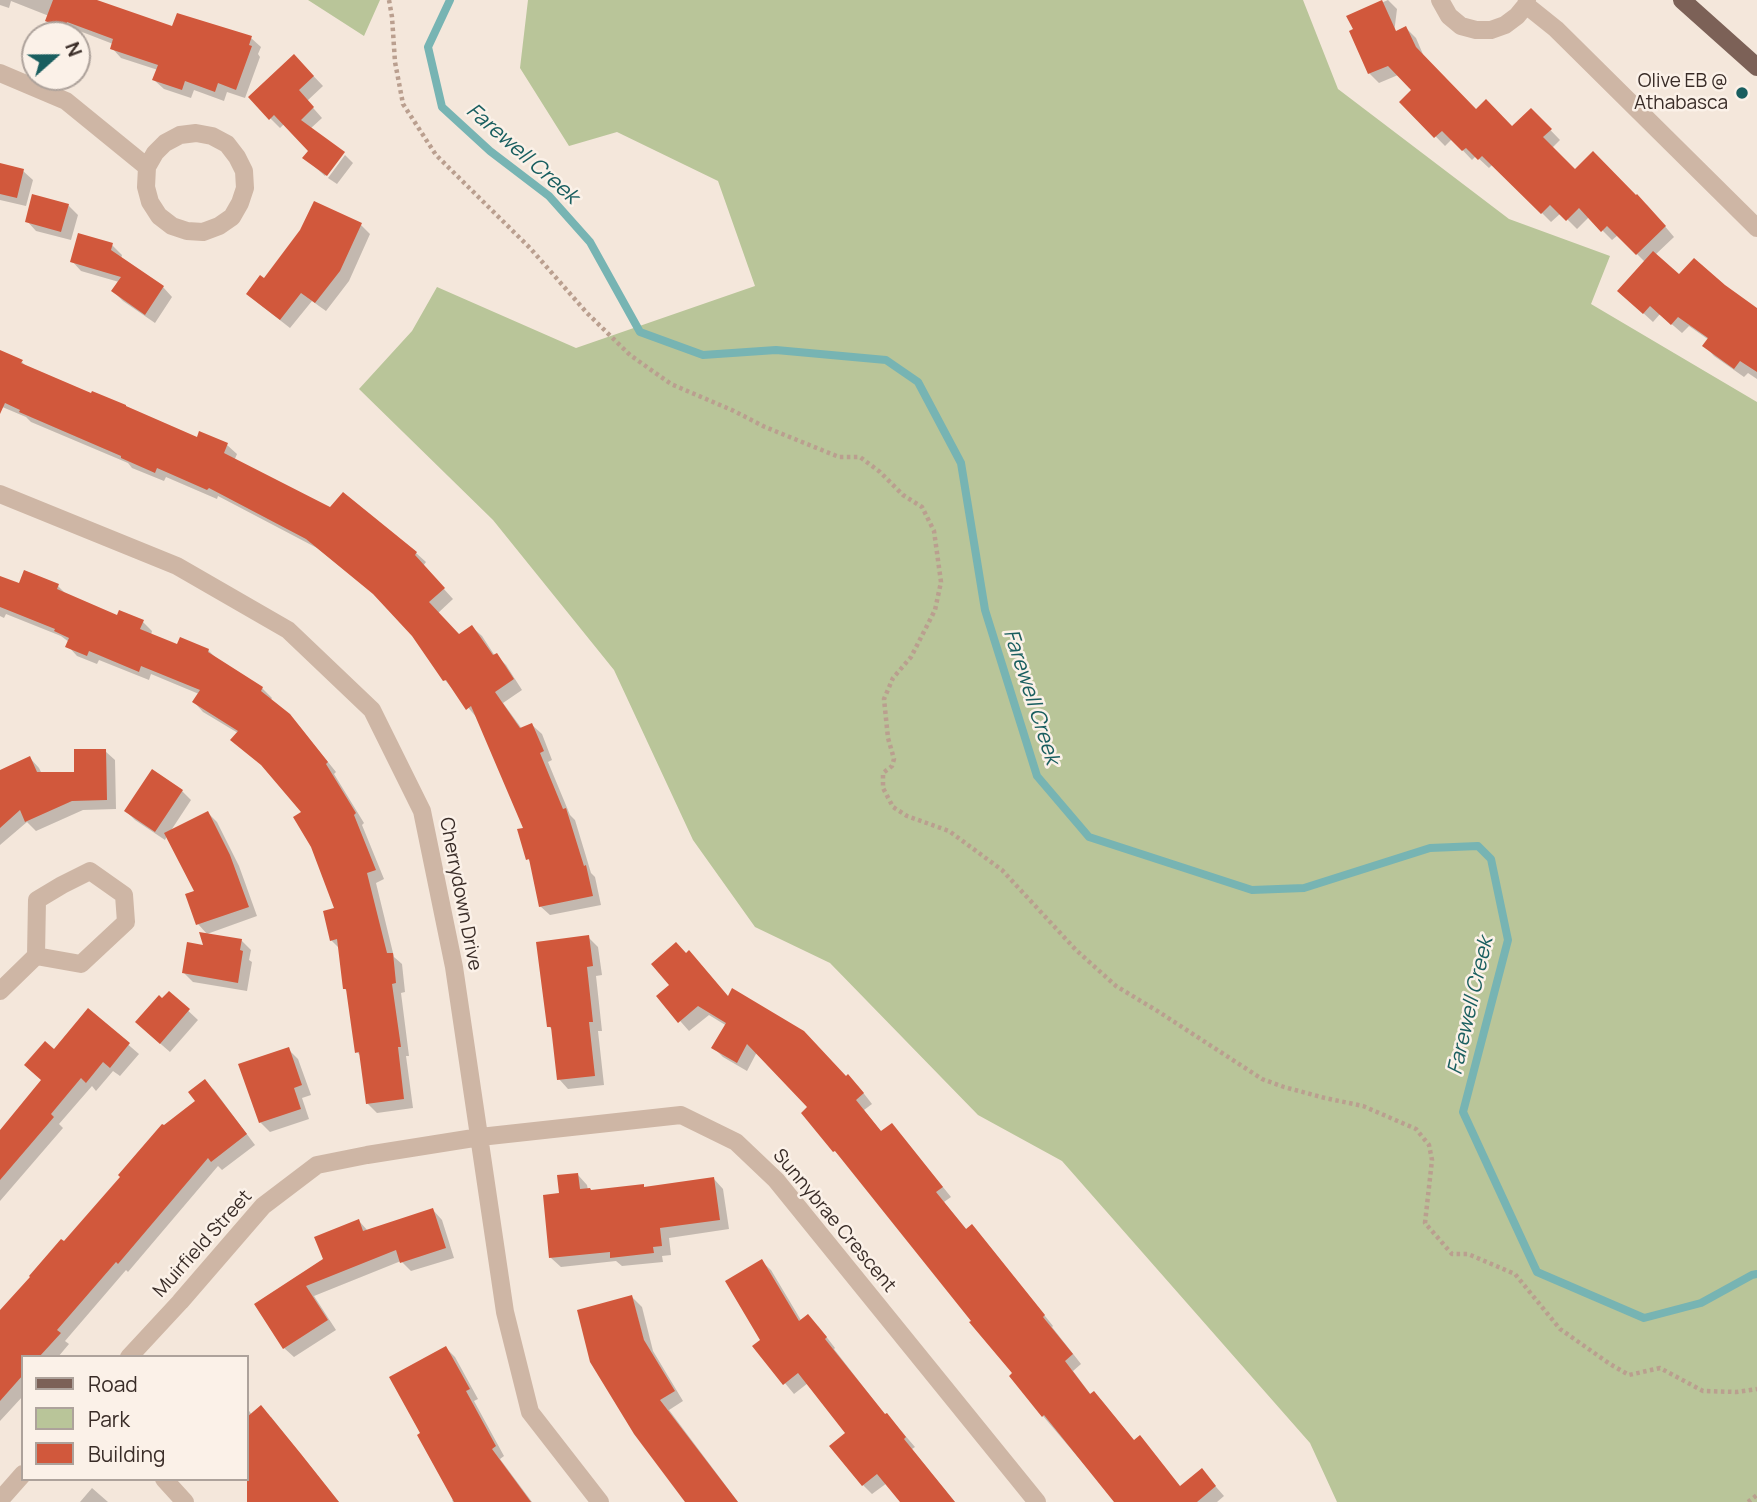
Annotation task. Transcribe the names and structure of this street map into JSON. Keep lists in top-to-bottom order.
{
  "streets": {
    "street": ["Cherrydown Drive", "Sunnybrae Crescent", "Muirfield Street"]
  },
  "crossings": [
    ["Cherrydown Drive", "Sunnybrae Crescent"],
    ["Cherrydown Drive", "Muirfield Street"],
    ["Sunnybrae Crescent", "Muirfield Street"]
  ],
  "water": ["Farewell Creek"],
  "places": ["Olive EB @ Athabasca"],
  "legend": ["Road", "Park", "Building"],
  "north": "right"
}
